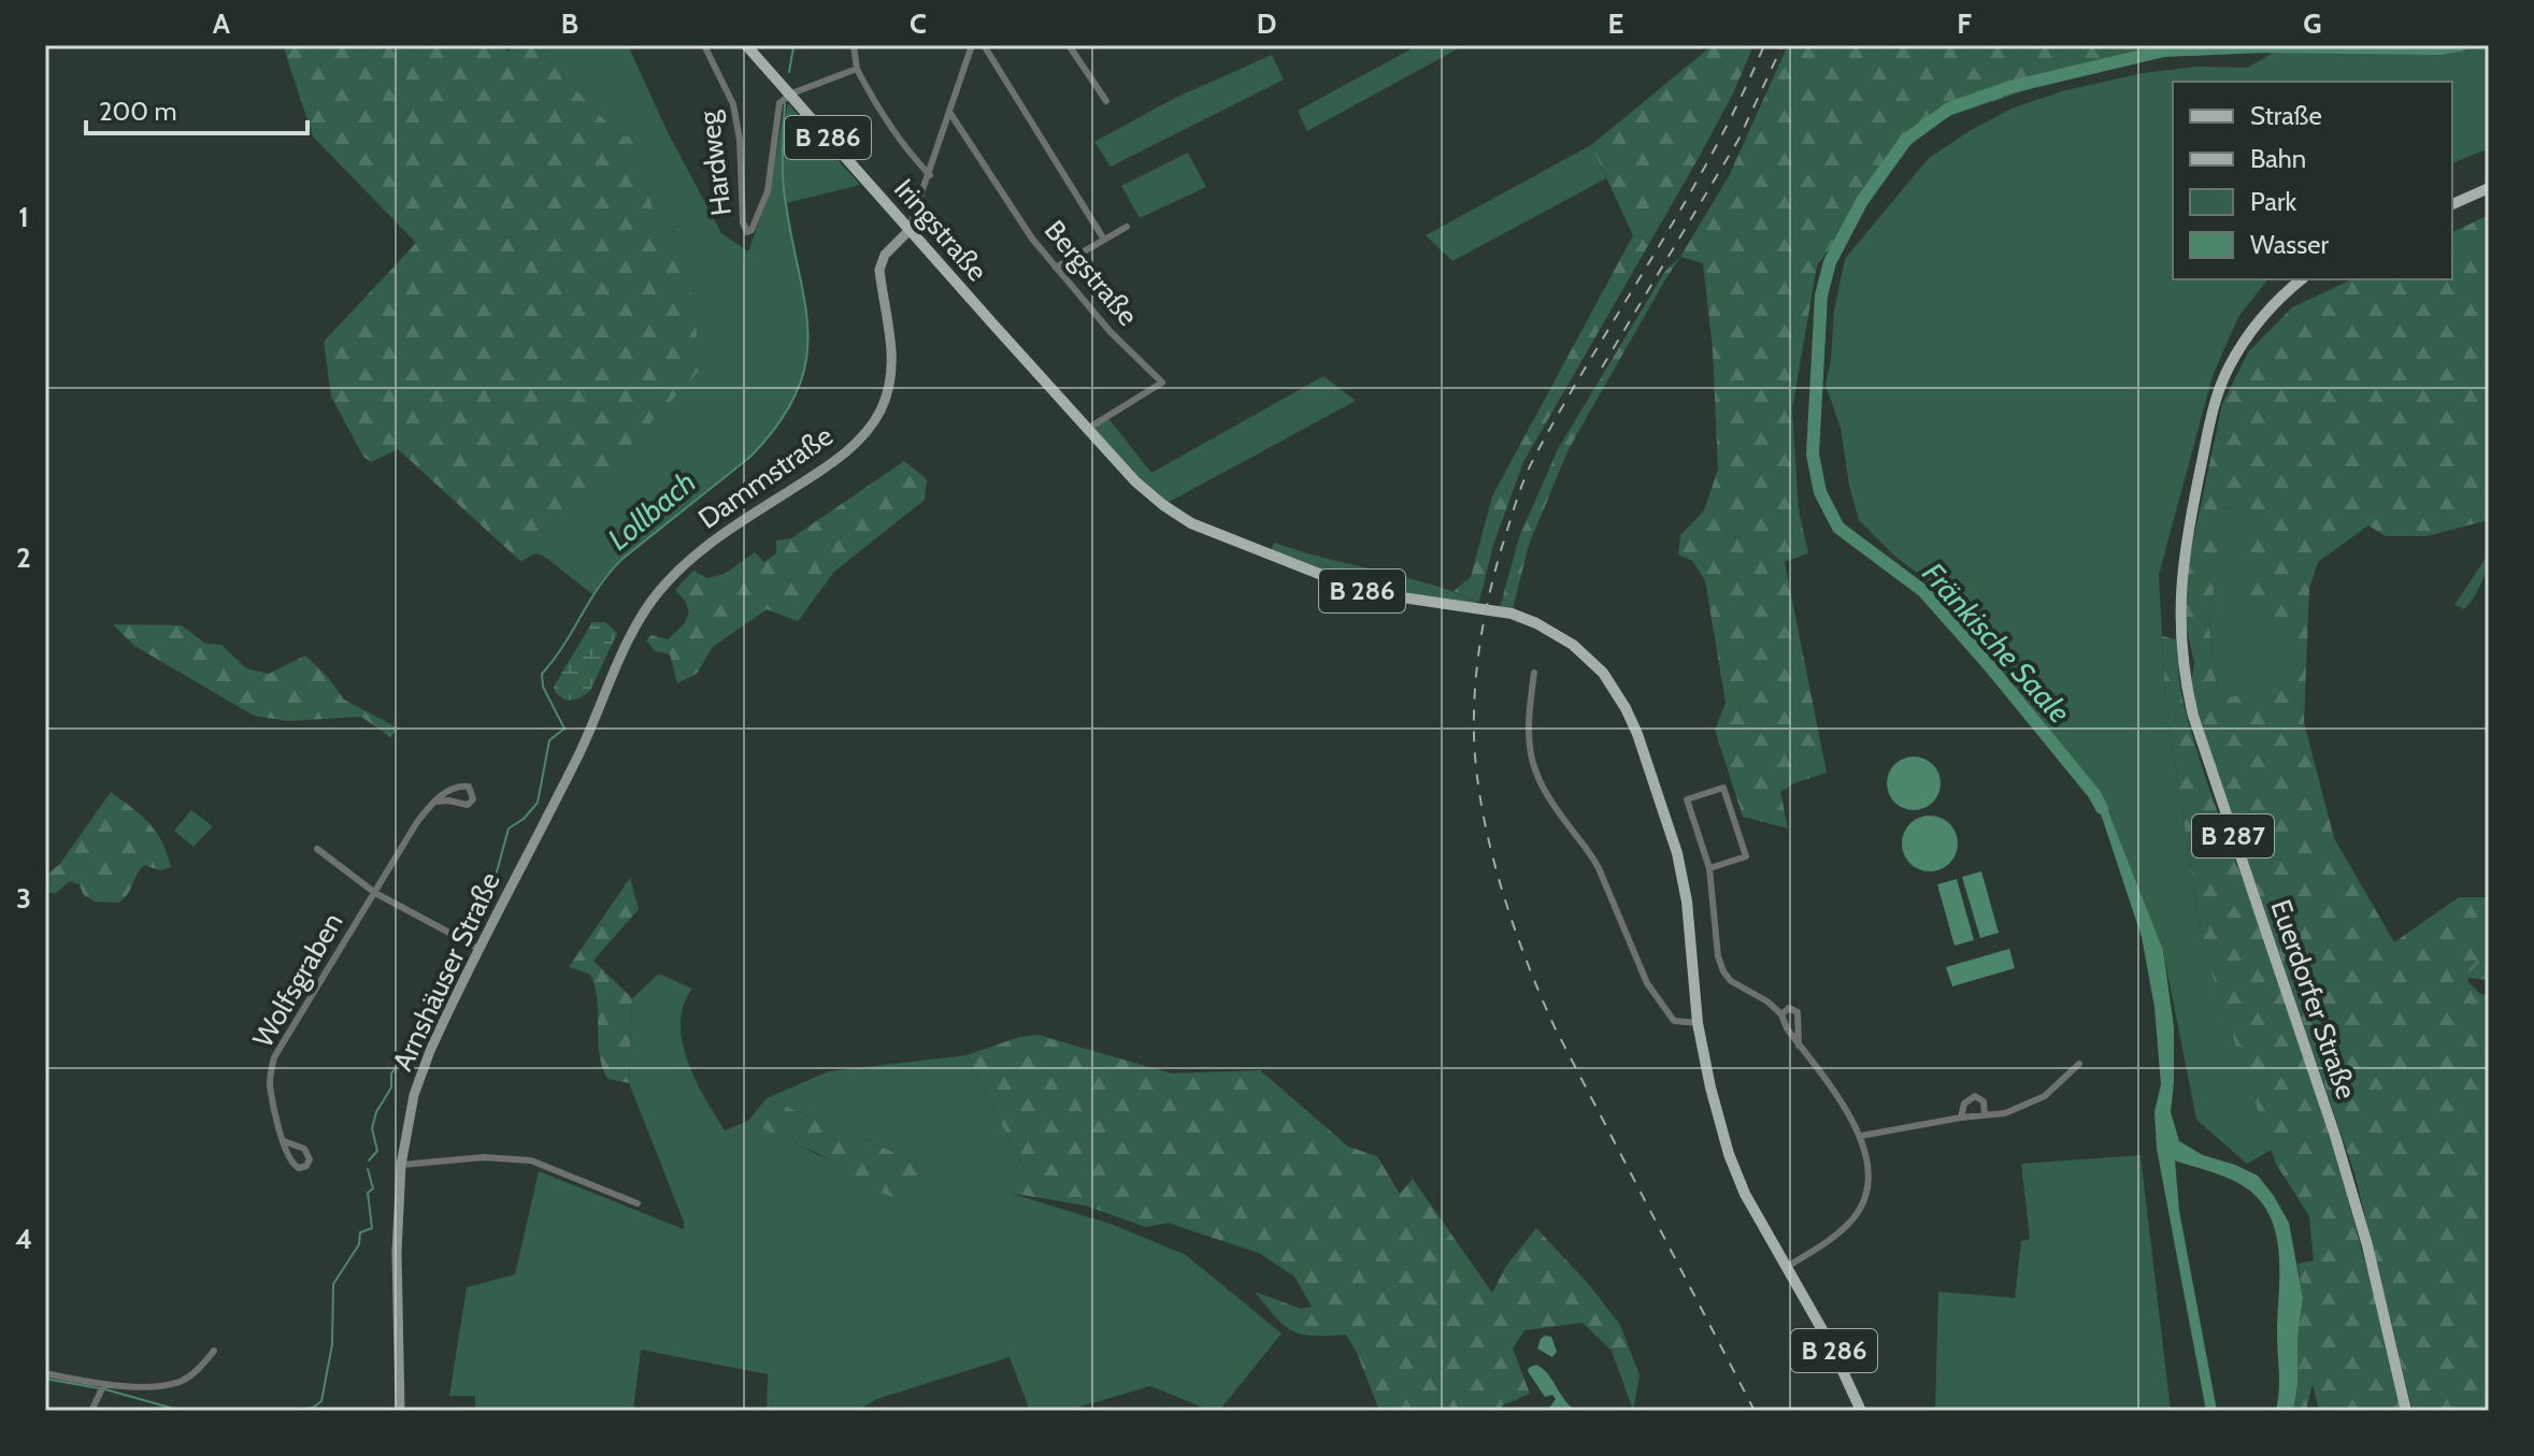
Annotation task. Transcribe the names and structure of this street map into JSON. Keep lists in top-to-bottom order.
{
  "streets": {
    "main road": [
      "B 286",
      "Iringstraße",
      "B 287",
      "Euerdorfer Straße"
    ],
    "street": [
      "Hardweg",
      "Bergstraße",
      "Dammstraße",
      "Arnshäuser Straße",
      "Wolfsgraben"
    ]
  },
  "crossings": [
    ["B 286", "Iringstraße"],
    ["Hardweg", "Iringstraße"],
    ["Iringstraße", "Bergstraße"],
    ["Iringstraße", "Dammstraße"],
    ["Dammstraße", "Arnshäuser Straße"],
    ["Arnshäuser Straße", "Wolfsgraben"]
  ],
  "water": ["Lollbach", "Fränkische Saale"],
  "legend": [
    "Straße",
    "Bahn",
    "Park",
    "Wasser"
  ],
  "scale_bar": "200 m",
  "grid": {
    "columns": [
      "A",
      "B",
      "C",
      "D",
      "E",
      "F",
      "G"
    ],
    "rows": [
      "1",
      "2",
      "3",
      "4"
    ]
  }
}
